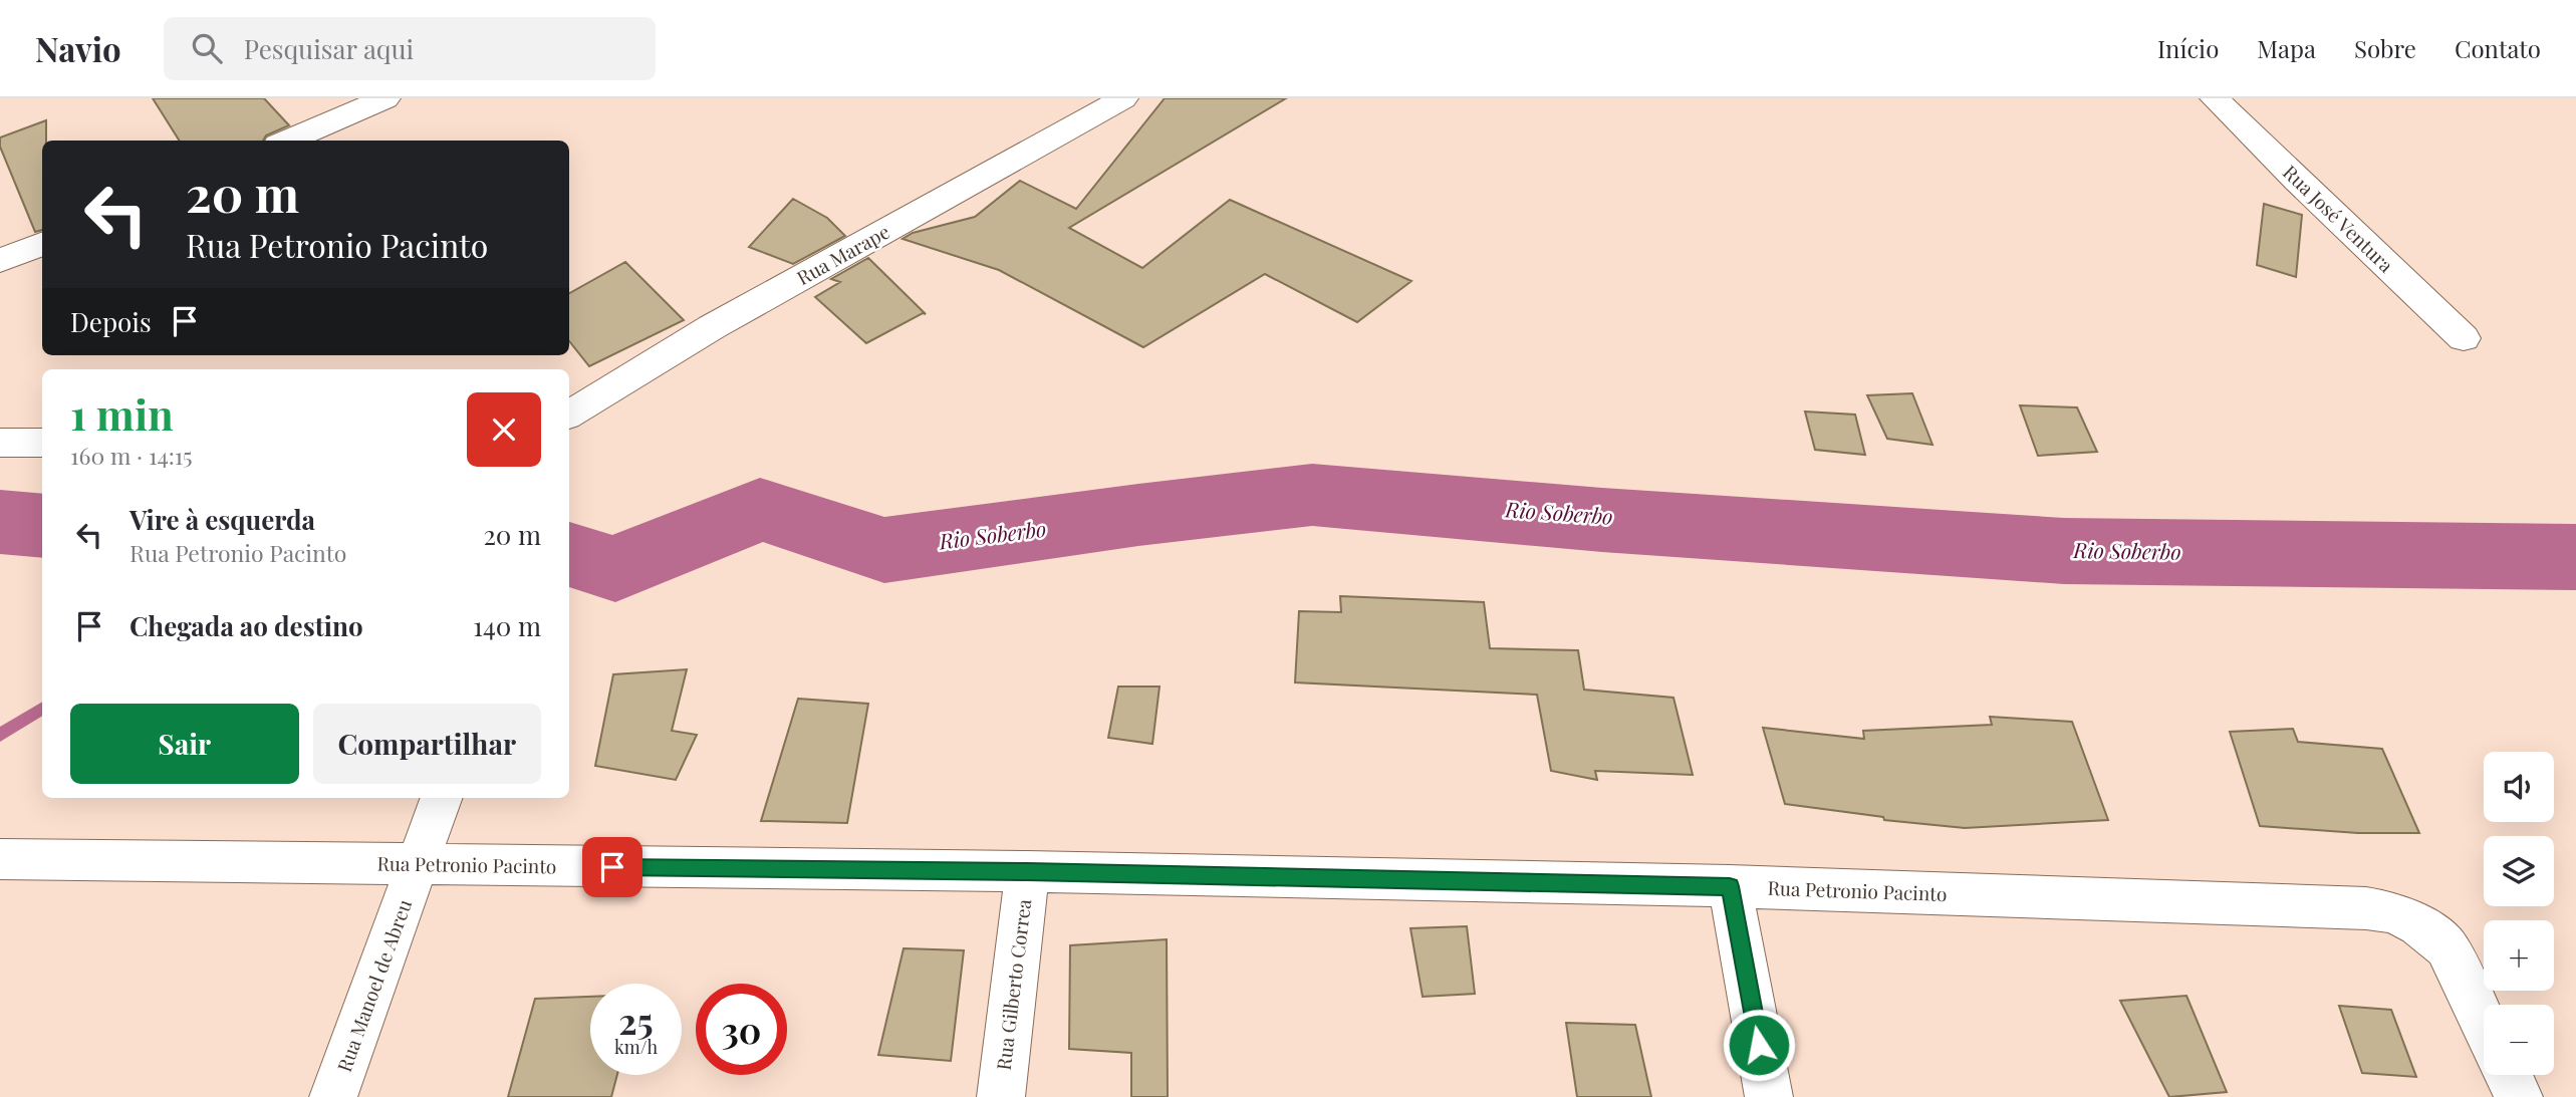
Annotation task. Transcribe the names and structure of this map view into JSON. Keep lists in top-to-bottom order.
{
  "streets": {
    "street": [
      "Rua José Ventura",
      "Rua Marape",
      "Rua Petronio Pacinto",
      "Rua Gilberto Correa",
      "Rua Manoel de Abreu"
    ]
  },
  "crossings": [
    ["Rua Petronio Pacinto", "Rua Gilberto Correa"],
    ["Rua Petronio Pacinto", "Rua Manoel de Abreu"]
  ],
  "water": ["Rio Soberbo"],
  "page": {
    "header": "Navio",
    "search": "Pesquisar aqui",
    "nav": [
      "Início",
      "Mapa",
      "Sobre",
      "Contato"
    ],
    "turn": ["20 m", "Rua Petronio Pacinto"],
    "then": "Depois",
    "heading": ["1 min", "160 m · 14:15"],
    "list": [
      {
        "name": "Vire à esquerda",
        "note": "Rua Petronio Pacinto",
        "value": "20 m"
      },
      {
        "name": "Chegada ao destino",
        "value": "140 m"
      }
    ],
    "buttons": ["Sair", "Compartilhar"],
    "map_buttons": ["+", "−"],
    "speed": "25 km/h",
    "limit": "30"
  }
}
